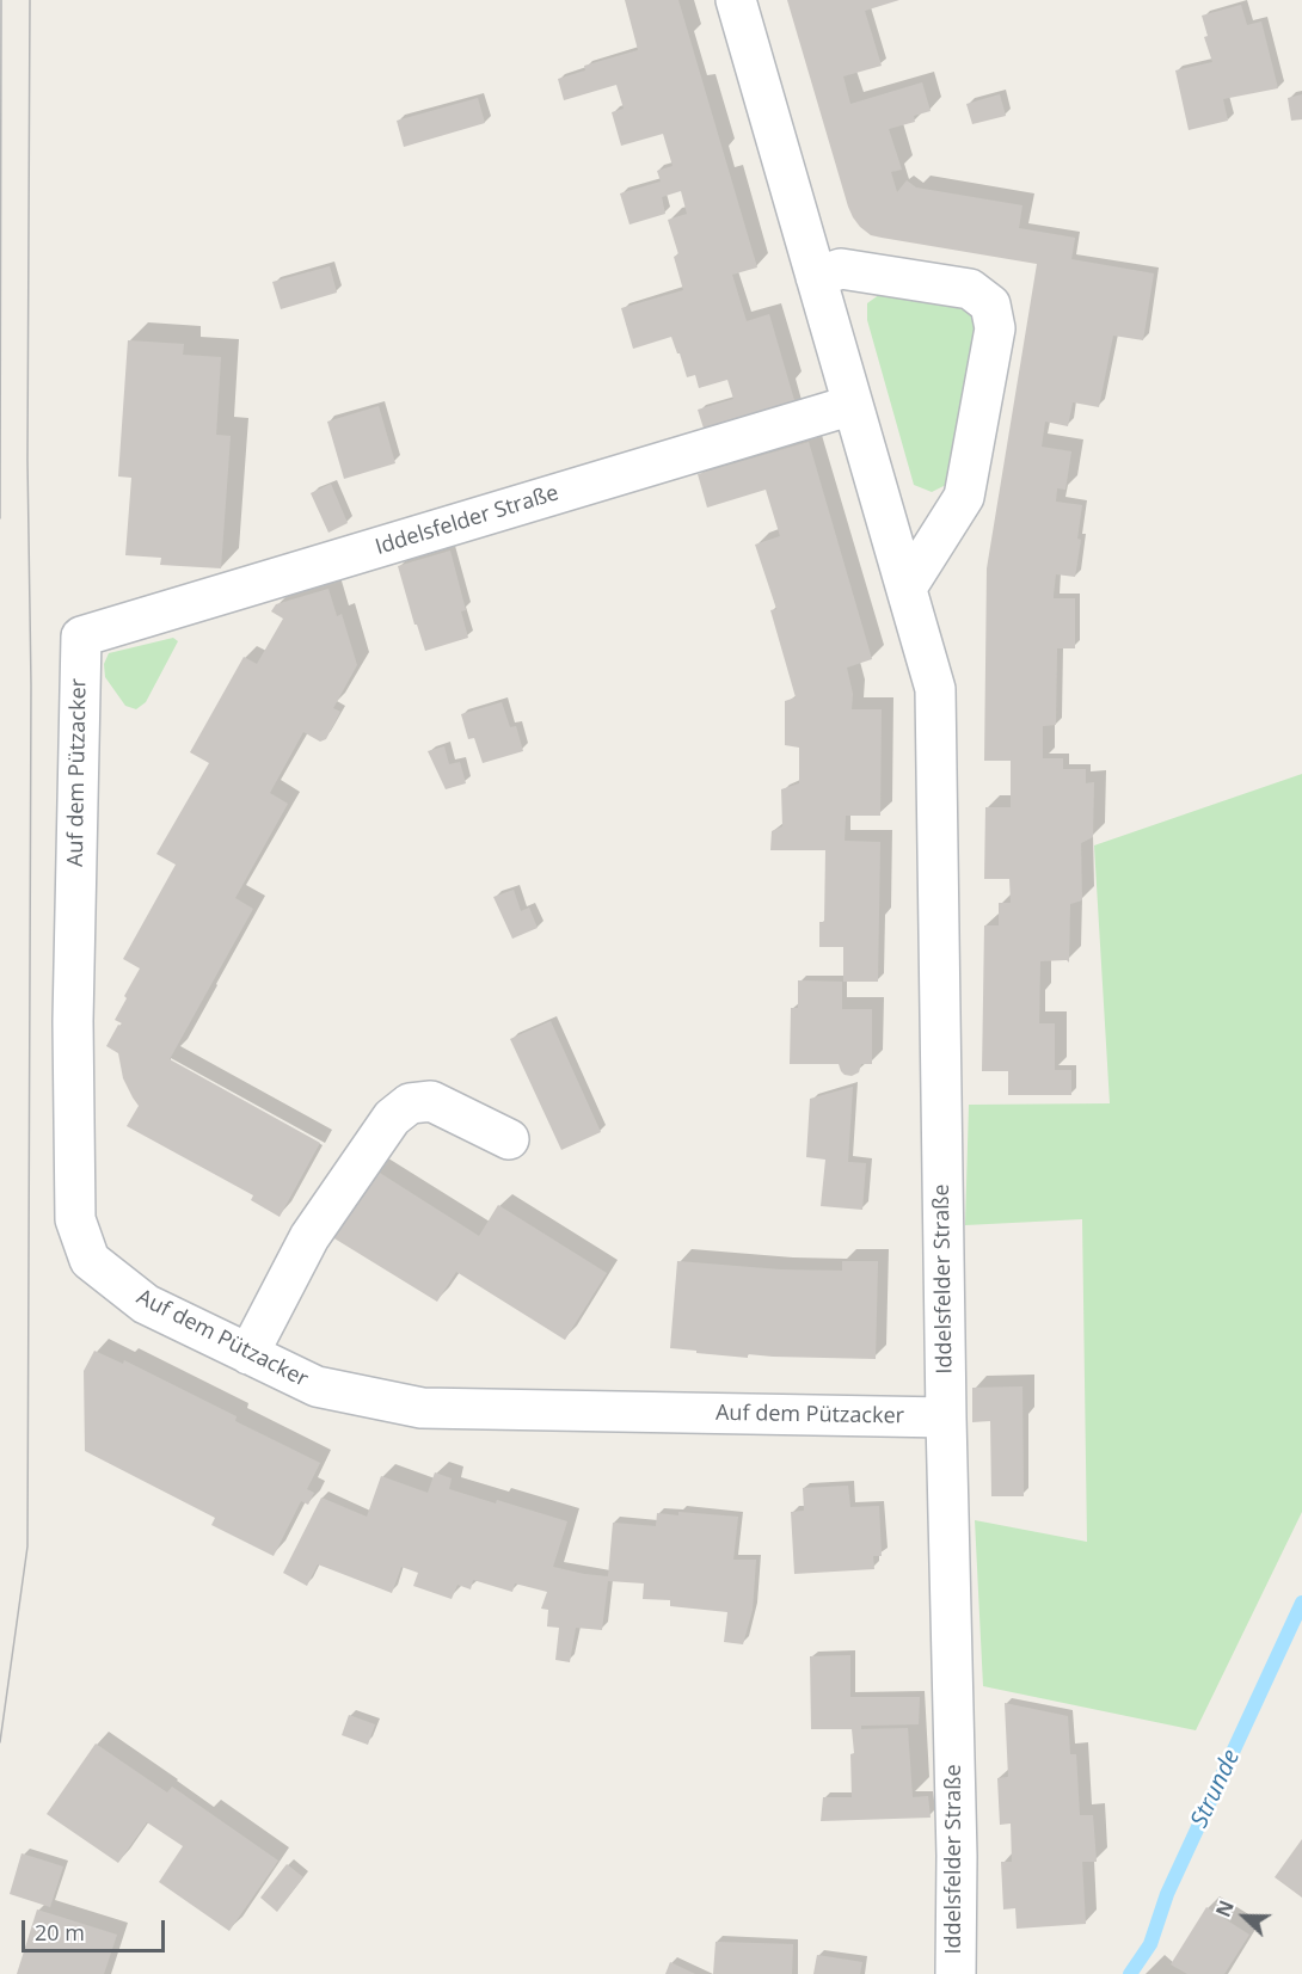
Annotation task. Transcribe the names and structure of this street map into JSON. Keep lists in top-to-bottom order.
{
  "streets": {
    "street": ["Iddelsfelder Straße", "Auf dem Pützacker"]
  },
  "crossings": [
    ["Iddelsfelder Straße", "Auf dem Pützacker"]
  ],
  "water": ["Strunde"],
  "scale_bar": "20 m",
  "north": "left"
}
